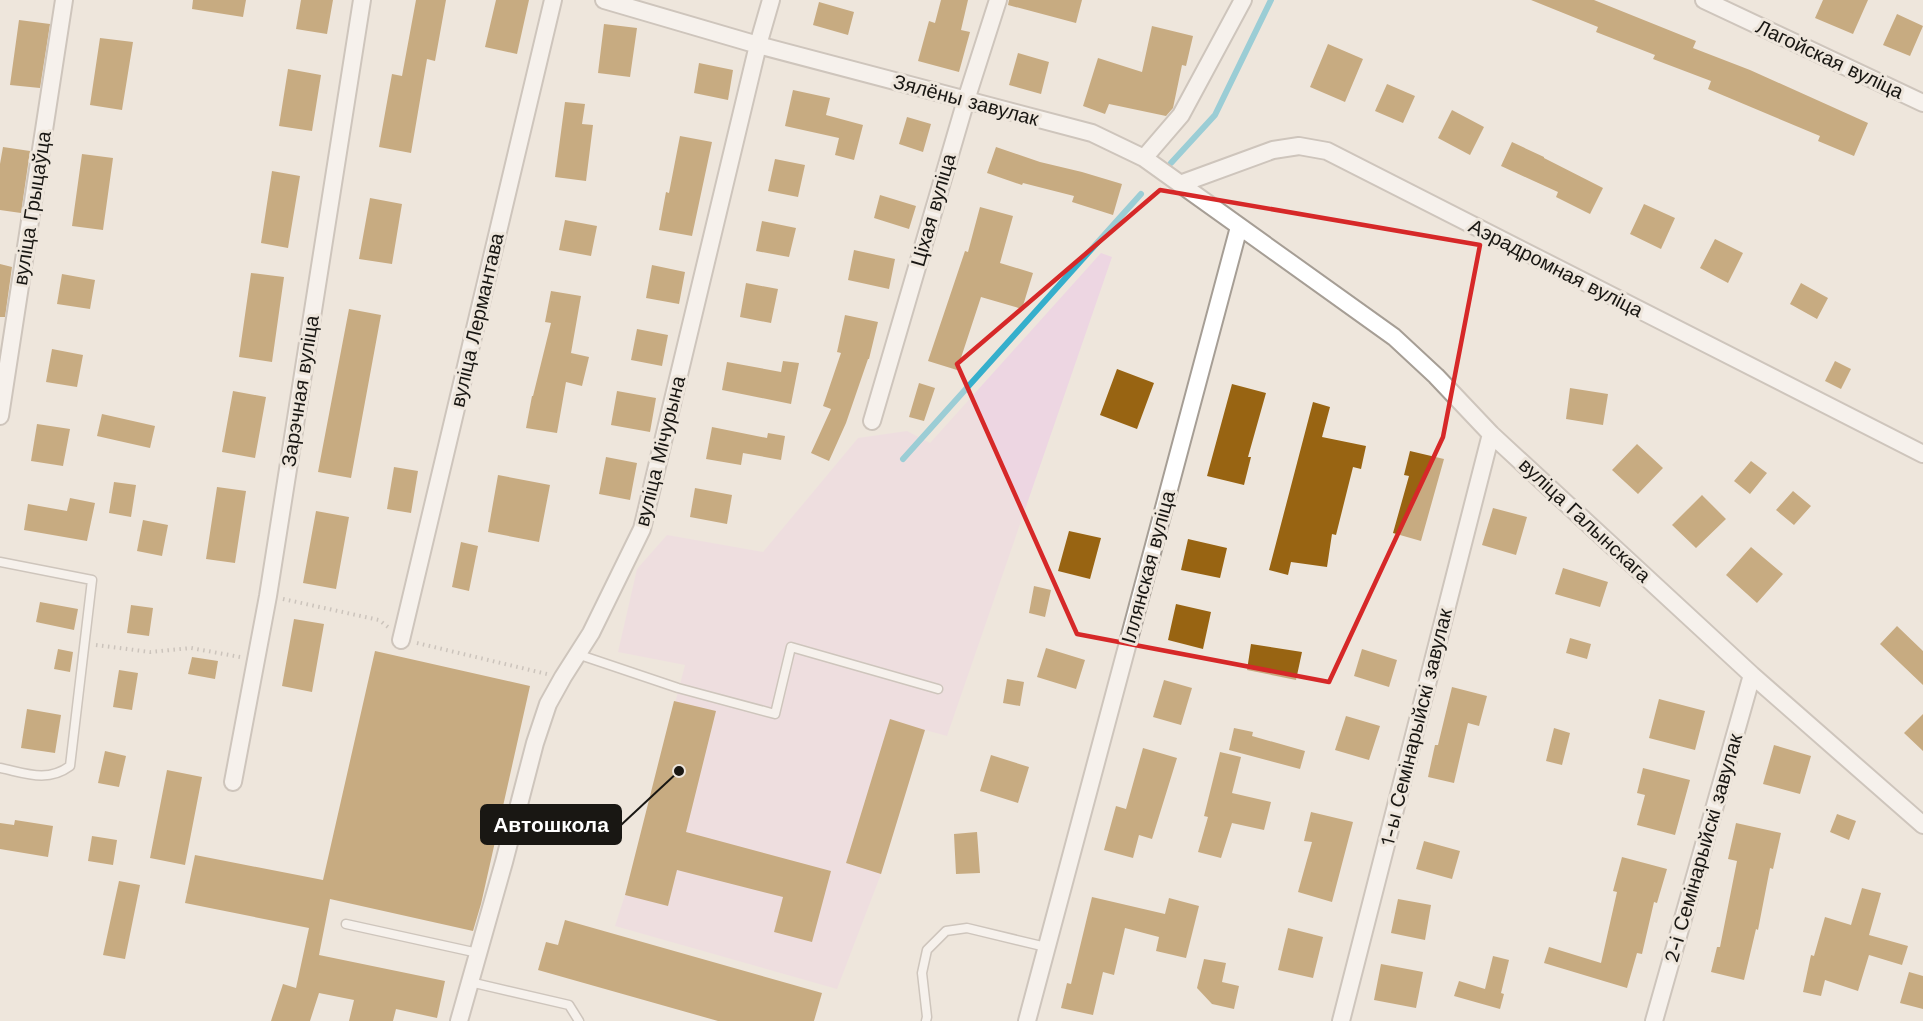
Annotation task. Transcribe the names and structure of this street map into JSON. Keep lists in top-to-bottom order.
{
  "streets": {
    "street": [
      "Лагойская вуліца",
      "Зялёны завулак",
      "вуліца Грыцаўца",
      "Ціхая вуліца",
      "Аэрадромная вуліца",
      "вуліца Лермантава",
      "Зарэчная вуліца",
      "вуліца Мічурына",
      "вуліца Галынскага",
      "Іллянская вуліца",
      "1-ы Семінарыйскі завулак",
      "2-і Семінарыйскі завулак"
    ]
  },
  "crossings": [
    ["Зялёны завулак", "Ціхая вуліца"],
    ["Зялёны завулак", "вуліца Мічурына"],
    ["вуліца Галынскага", "Іллянская вуліца"],
    ["вуліца Галынскага", "1-ы Семінарыйскі завулак"],
    ["вуліца Галынскага", "2-і Семінарыйскі завулак"]
  ],
  "places": ["Автошкола"]
}
